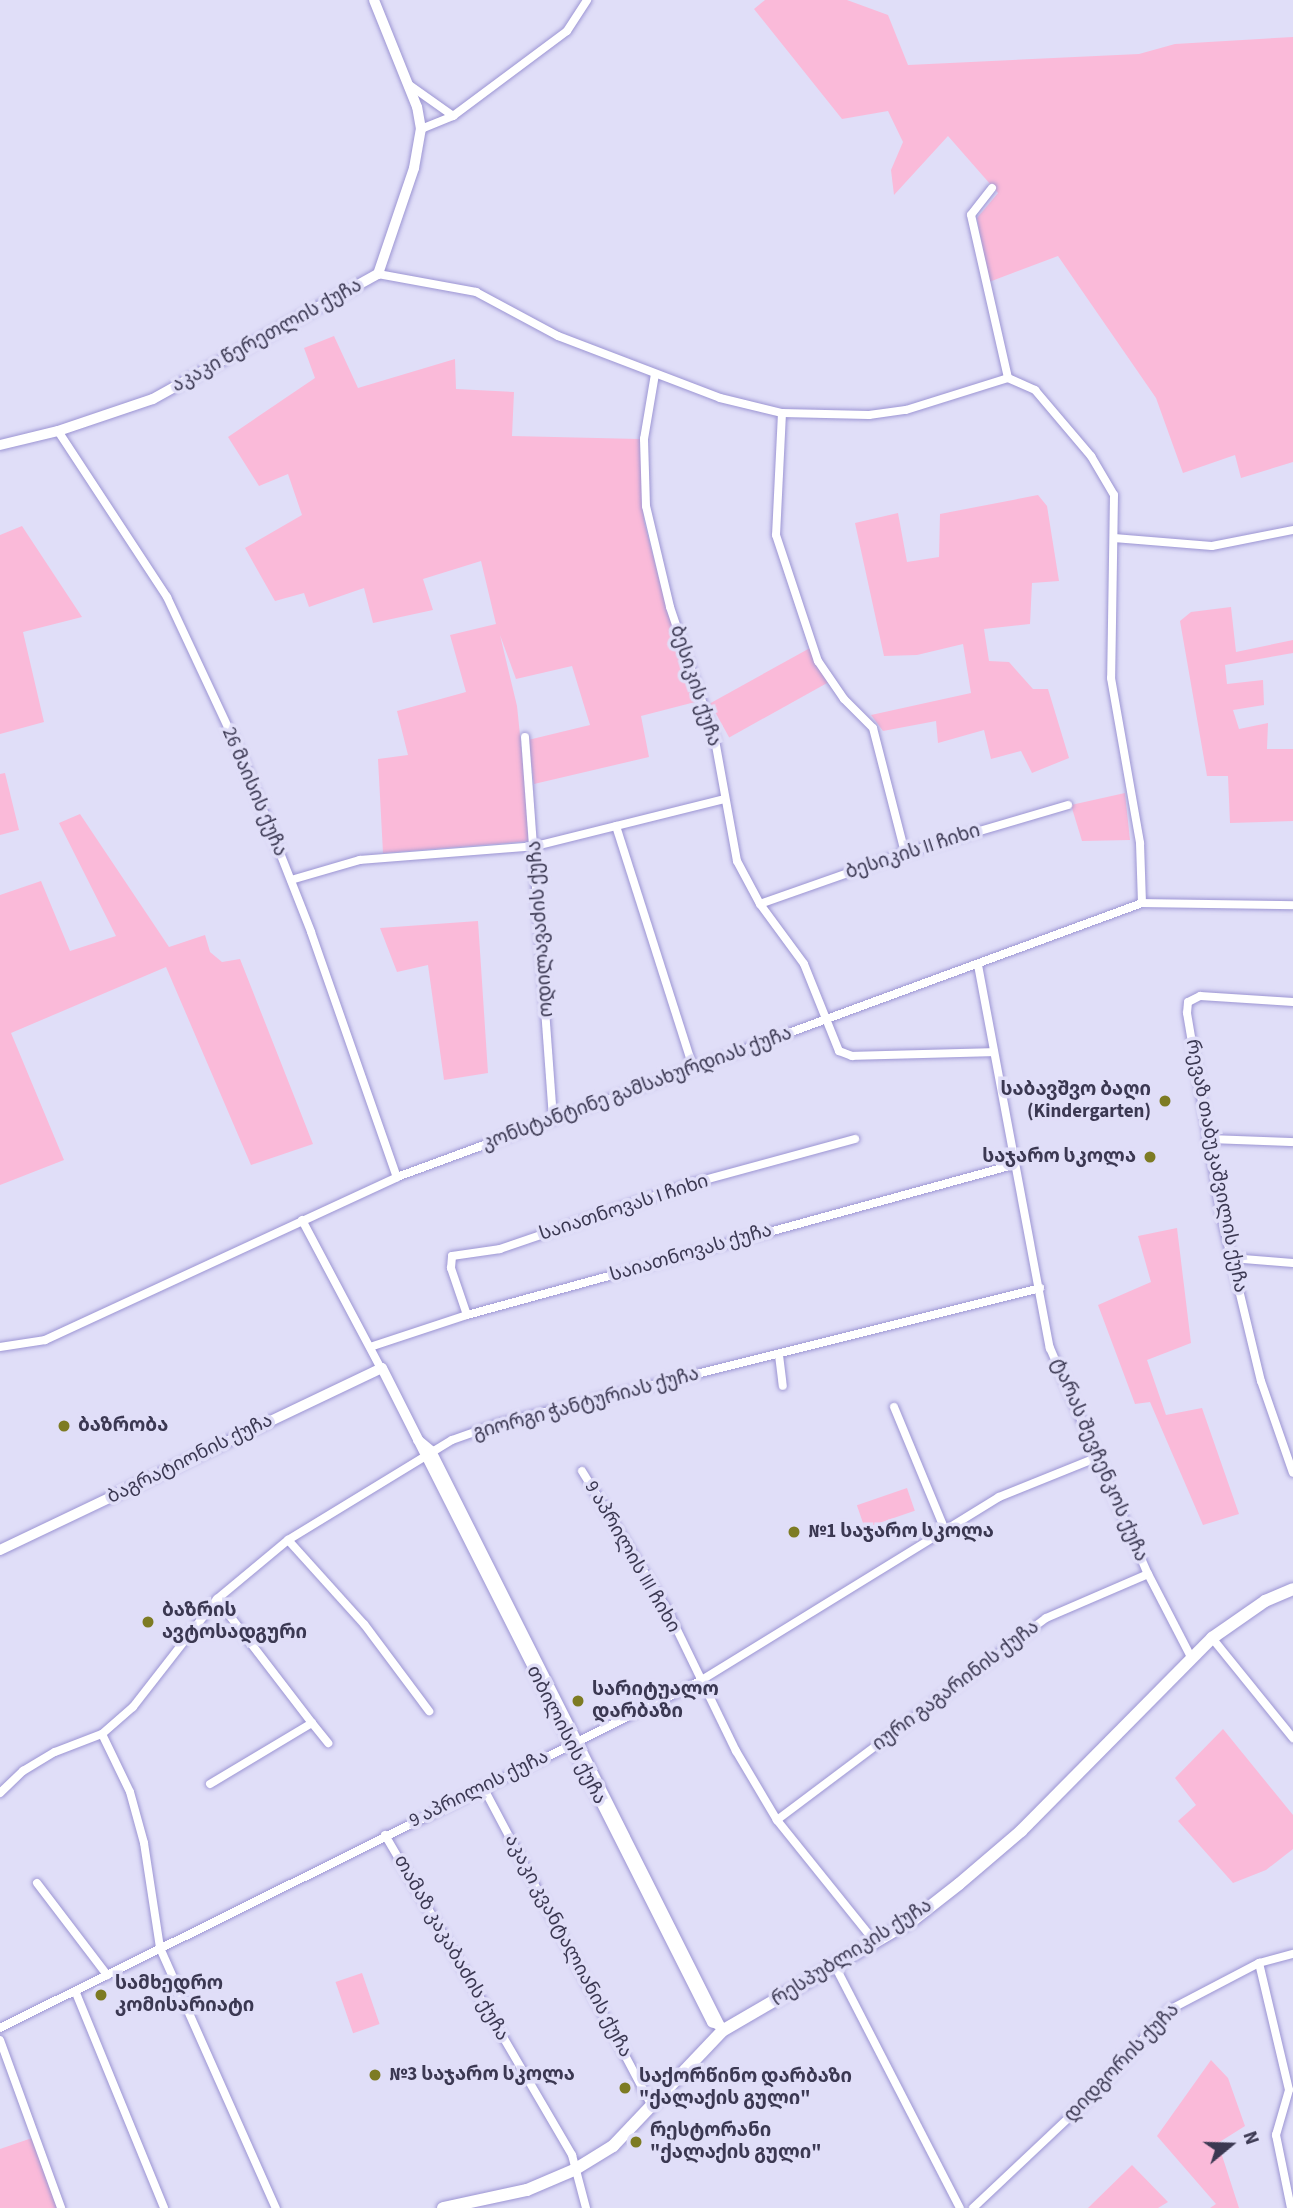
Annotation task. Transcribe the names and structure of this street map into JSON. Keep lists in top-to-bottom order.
{
  "streets": {
    "main road": ["რესპუბლიკის ქუჩა"],
    "street": [
      "აკაკი წერეთლის ქუჩა",
      "ბესიკის ქუჩა",
      "26 მაისის ქუჩა",
      "ბესიკის II ჩიხი",
      "ოდილავაძის ქუჩა",
      "კონსტანტინე გამსახურდიას ქუჩა",
      "რევაზ თაბუკაშვილის ქუჩა",
      "საიათნოვას I ჩიხი",
      "საიათნოვას ქუჩა",
      "გიორგი ჭანტურიას ქუჩა",
      "ბაგრატიონის ქუჩა",
      "ტარას შევჩენკოს ქუჩა",
      "9 აპრილის III ჩიხი",
      "იური გაგარინის ქუჩა",
      "თბილისის ქუჩა",
      "9 აპრილის ქუჩა",
      "აკაკი კვანტალიანის ქუჩა",
      "თამაზ კაკაბაძის ქუჩა",
      "დიდგორის ქუჩა"
    ]
  },
  "crossings": [
    ["აკაკი წერეთლის ქუჩა", "26 მაისის ქუჩა"],
    ["ბესიკის ქუჩა", "ბესიკის II ჩიხი"],
    ["ბესიკის ქუჩა", "კონსტანტინე გამსახურდიას ქუჩა"],
    ["ბესიკის ქუჩა", "ტარას შევჩენკოს ქუჩა"],
    ["26 მაისის ქუჩა", "კონსტანტინე გამსახურდიას ქუჩა"],
    ["ოდილავაძის ქუჩა", "კონსტანტინე გამსახურდიას ქუჩა"],
    ["კონსტანტინე გამსახურდიას ქუჩა", "ტარას შევჩენკოს ქუჩა"],
    ["კონსტანტინე გამსახურდიას ქუჩა", "თბილისის ქუჩა"],
    ["საიათნოვას I ჩიხი", "საიათნოვას ქუჩა"],
    ["საიათნოვას ქუჩა", "ტარას შევჩენკოს ქუჩა"],
    ["საიათნოვას ქუჩა", "თბილისის ქუჩა"],
    ["გიორგი ჭანტურიას ქუჩა", "ტარას შევჩენკოს ქუჩა"],
    ["გიორგი ჭანტურიას ქუჩა", "თბილისის ქუჩა"],
    ["ბაგრატიონის ქუჩა", "თბილისის ქუჩა"],
    ["ტარას შევჩენკოს ქუჩა", "იური გაგარინის ქუჩა"],
    ["ტარას შევჩენკოს ქუჩა", "9 აპრილის ქუჩა"],
    ["ტარას შევჩენკოს ქუჩა", "რესპუბლიკის ქუჩა"],
    ["9 აპრილის III ჩიხი", "იური გაგარინის ქუჩა"],
    ["9 აპრილის III ჩიხი", "9 აპრილის ქუჩა"],
    ["9 აპრილის III ჩიხი", "რესპუბლიკის ქუჩა"],
    ["თბილისის ქუჩა", "9 აპრილის ქუჩა"],
    ["თბილისის ქუჩა", "რესპუბლიკის ქუჩა"],
    ["9 აპრილის ქუჩა", "აკაკი კვანტალიანის ქუჩა"],
    ["9 აპრილის ქუჩა", "თამაზ კაკაბაძის ქუჩა"],
    ["აკაკი კვანტალიანის ქუჩა", "რესპუბლიკის ქუჩა"],
    ["თამაზ კაკაბაძის ქუჩა", "რესპუბლიკის ქუჩა"]
  ],
  "places": [
    "საბავშვო ბაღი (Kindergarten)",
    "საჯარო სკოლა",
    "ბაზრობა",
    "№1 საჯარო სკოლა",
    "ბაზრის ავტოსადგური",
    "სარიტუალო დარბაზი",
    "სამხედრო კომისარიატი",
    "№3 საჯარო სკოლა",
    "საქორწინო დარბაზი \"ქალაქის გული\"",
    "რესტორანი \"ქალაქის გული\""
  ],
  "north": "right"
}
